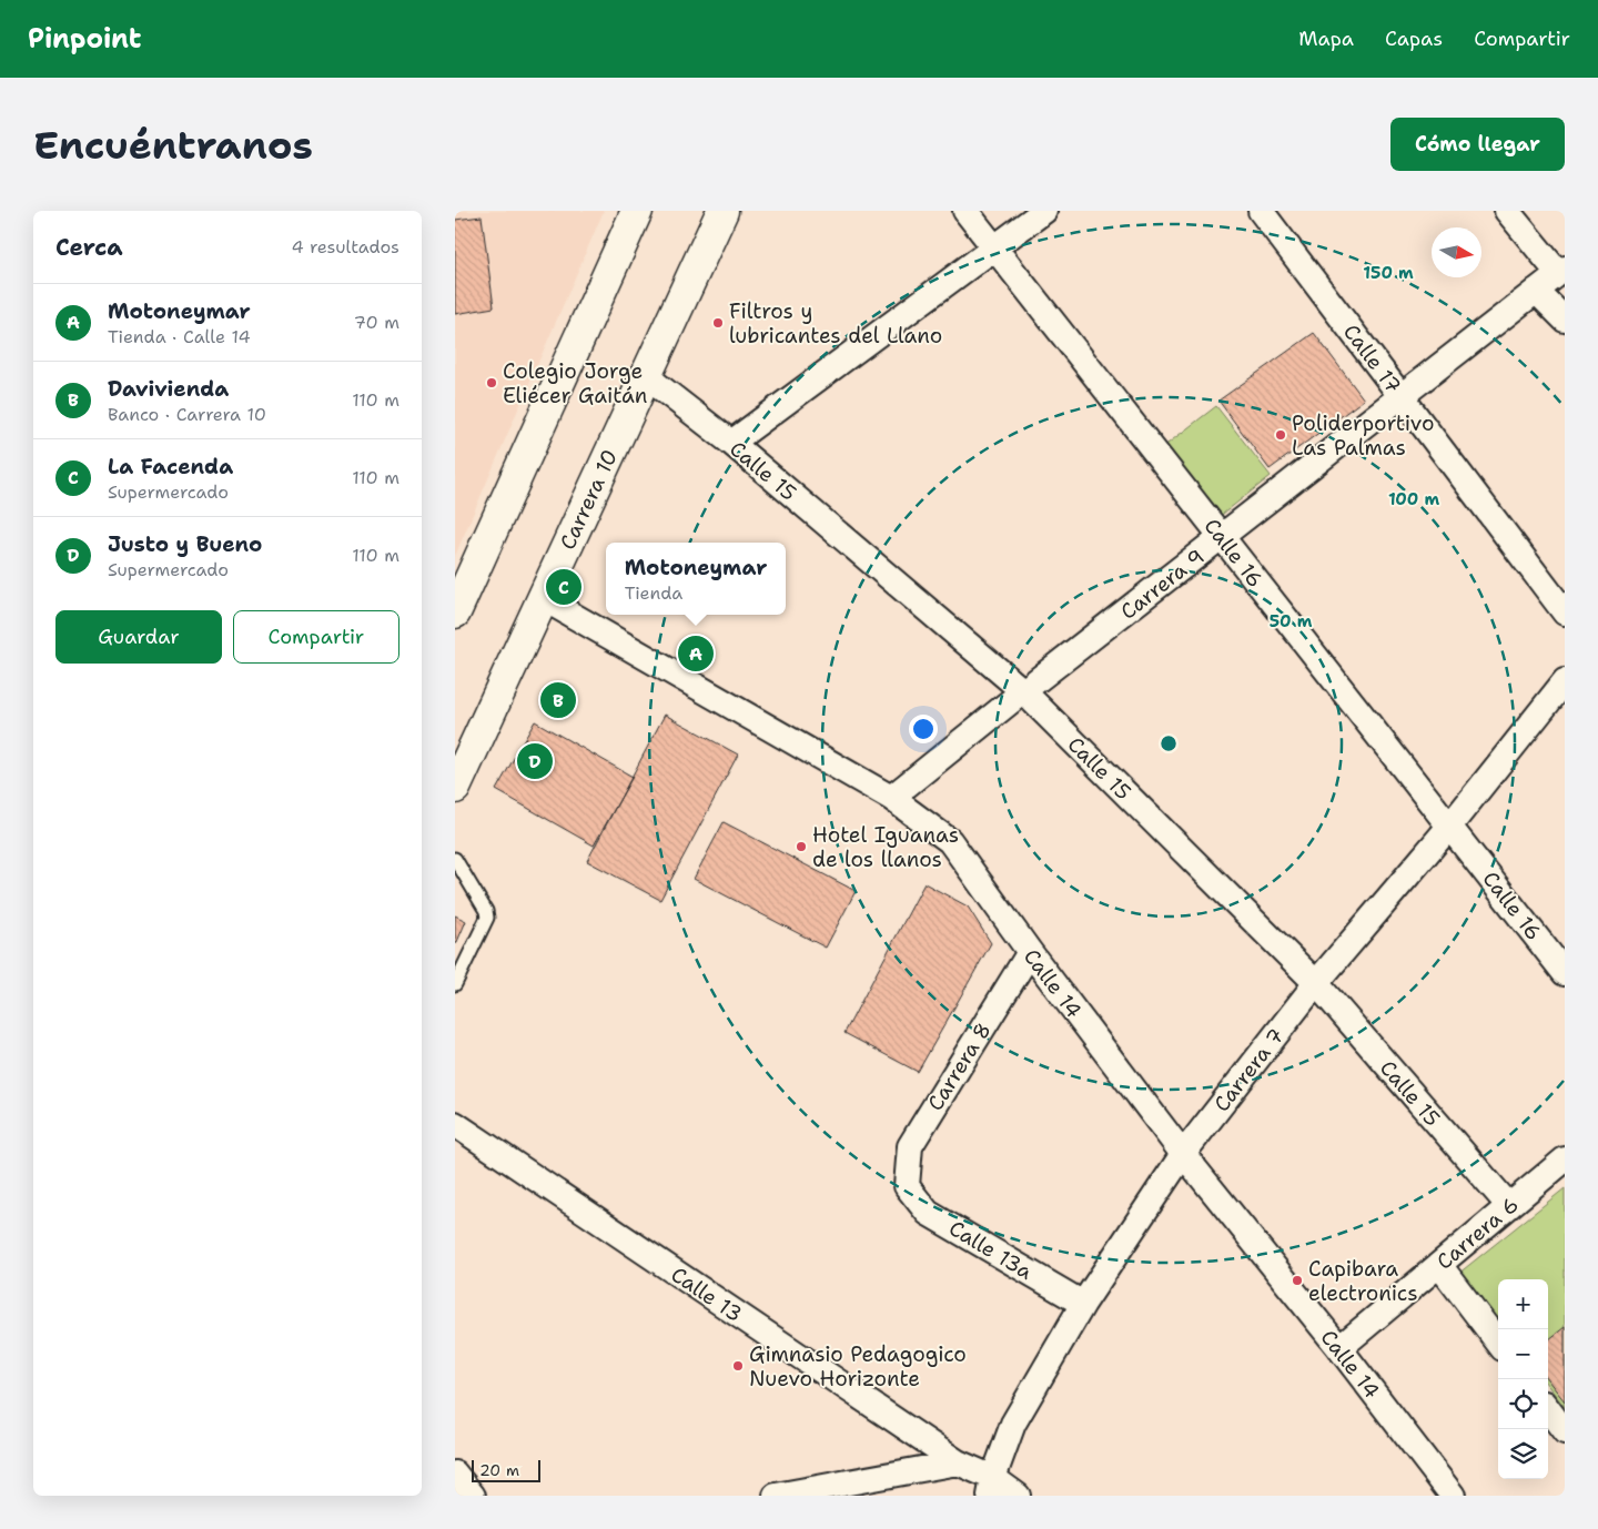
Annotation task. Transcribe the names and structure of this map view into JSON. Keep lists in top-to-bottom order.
{
  "streets": {
    "street": [
      "Calle 17",
      "Calle 15",
      "Carrera 10",
      "Calle 16",
      "Carrera 9",
      "Calle 14",
      "Carrera 8",
      "Carrera 7",
      "Carrera 6",
      "Calle 13a",
      "Calle 13"
    ]
  },
  "crossings": [
    ["Calle 17", "Carrera 9"],
    ["Calle 15", "Carrera 10"],
    ["Calle 15", "Carrera 9"],
    ["Calle 15", "Carrera 7"],
    ["Calle 15", "Carrera 6"],
    ["Carrera 10", "Calle 14"],
    ["Calle 16", "Carrera 9"],
    ["Calle 16", "Carrera 7"],
    ["Carrera 9", "Calle 14"],
    ["Calle 14", "Carrera 8"],
    ["Calle 14", "Carrera 7"],
    ["Calle 14", "Carrera 6"],
    ["Carrera 8", "Calle 13a"],
    ["Carrera 7", "Calle 13a"],
    ["Carrera 7", "Calle 13"]
  ],
  "places": [
    "Filtros y lubricantes del Llano",
    "Colegio Jorge Eliécer Gaitán",
    "Poliderportivo Las Palmas",
    "Hotel Iguanas de los llanos",
    "Capibara electronics",
    "Gimnasio Pedagogico Nuevo Horizonte"
  ],
  "scale_bar": "20 m",
  "north": "right",
  "page": {
    "header": "Pinpoint",
    "nav": ["Mapa", "Capas", "Compartir"],
    "buttons": [
      "Cómo llegar",
      ["Guardar", "Compartir"]
    ],
    "title": "Encuéntranos",
    "heading": ["Cerca", "4 resultados"],
    "list": [
      {
        "mark": "A",
        "name": "Motoneymar",
        "note": "Tienda · Calle 14",
        "value": "70 m"
      },
      {
        "mark": "B",
        "name": "Davivienda",
        "note": "Banco · Carrera 10",
        "value": "110 m"
      },
      {
        "mark": "C",
        "name": "La Facenda",
        "note": "Supermercado",
        "value": "110 m"
      },
      {
        "mark": "D",
        "name": "Justo y Bueno",
        "note": "Supermercado",
        "value": "110 m"
      }
    ],
    "popup": ["Motoneymar", "Tienda"],
    "pins": [
      "C",
      "A",
      "B",
      "D"
    ],
    "map_buttons": ["+", "−"],
    "scale": "20 m"
  },
  "rings": ["150 m", "100 m", "50 m"]
}
